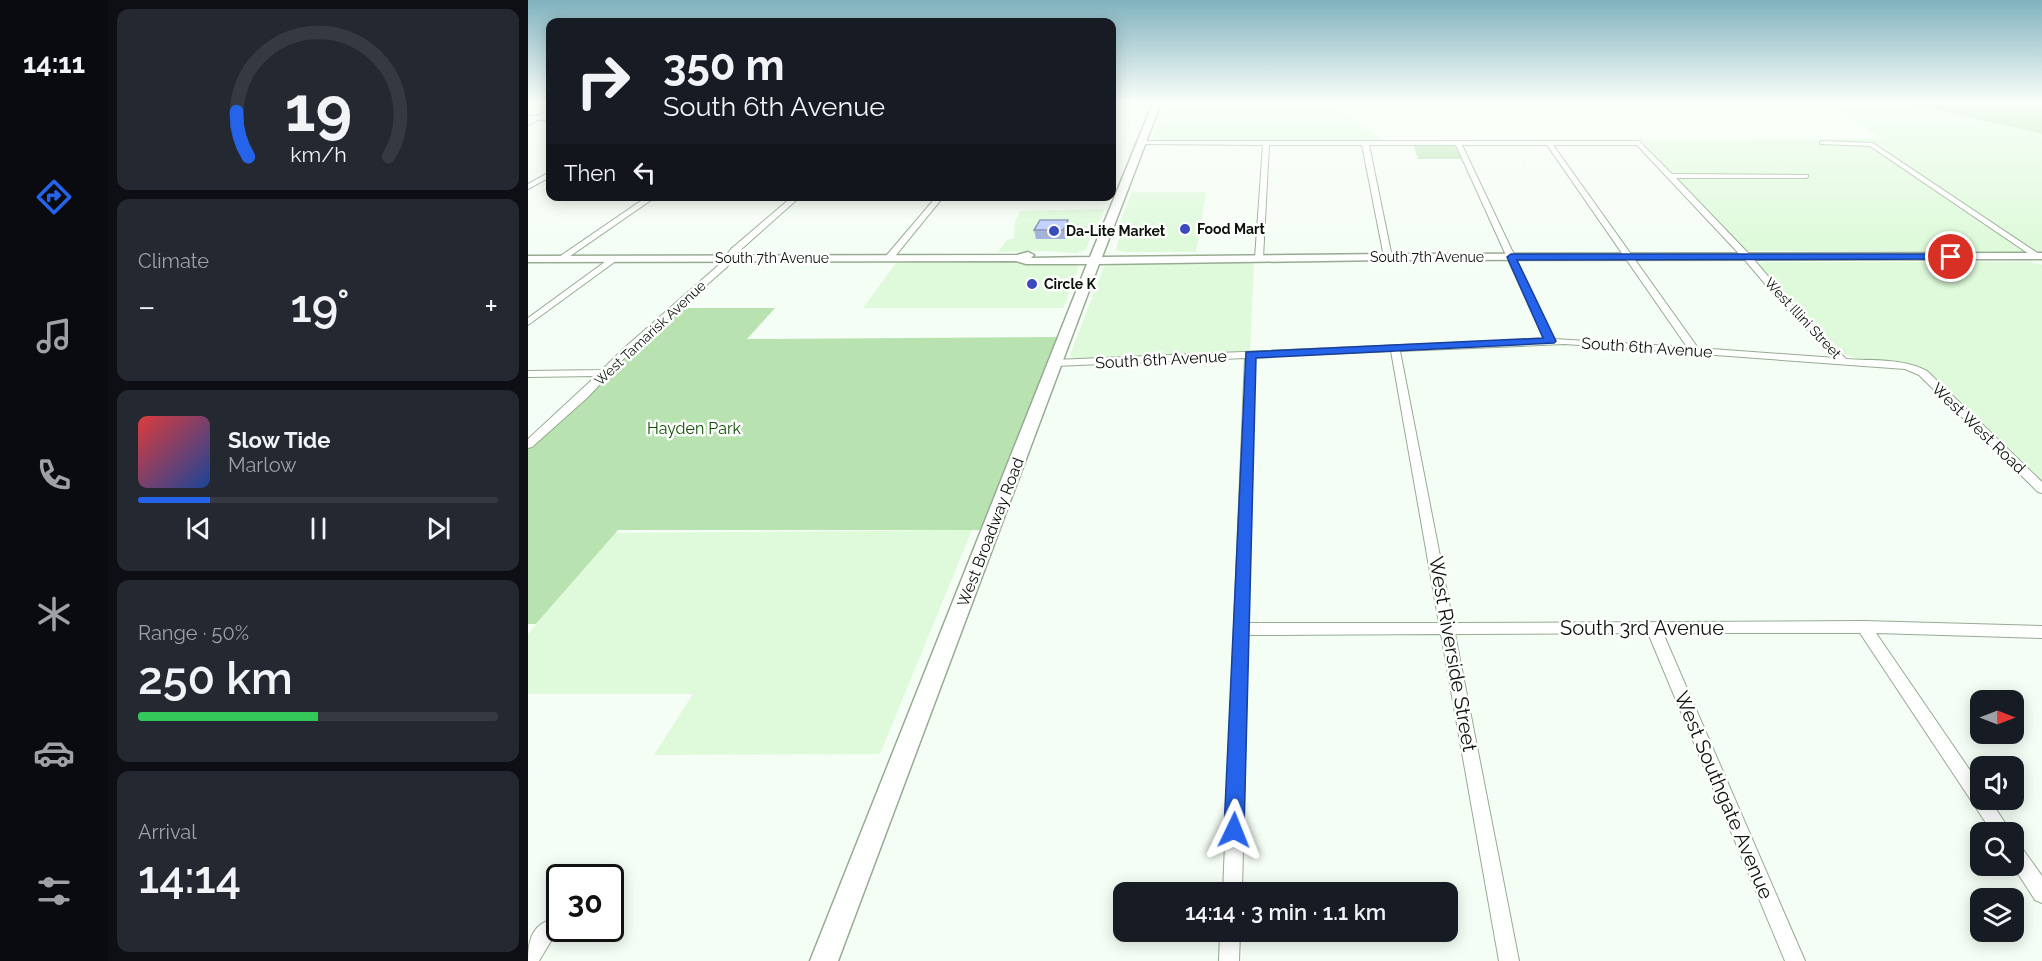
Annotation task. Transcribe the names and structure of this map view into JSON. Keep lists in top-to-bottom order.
{
  "streets": {
    "main road": ["South 7th Avenue", "West Broadway Road"],
    "street": [
      "West Illini Street",
      "West Tamarisk Avenue",
      "South 6th Avenue",
      "West West Road",
      "South 3rd Avenue",
      "West Riverside Street",
      "West Southgate Avenue"
    ]
  },
  "crossings": [
    ["South 7th Avenue", "West Illini Street"],
    ["South 7th Avenue", "West Tamarisk Avenue"],
    ["South 7th Avenue", "West Broadway Road"],
    ["West Illini Street", "South 6th Avenue"],
    ["South 6th Avenue", "West West Road"],
    ["South 6th Avenue", "West Broadway Road"],
    ["South 6th Avenue", "West Riverside Street"],
    ["South 3rd Avenue", "West Riverside Street"],
    ["South 3rd Avenue", "West Southgate Avenue"]
  ],
  "parks": ["Hayden Park"],
  "places": ["Food Mart", "Da-Lite Market", "Circle K"],
  "north": "right",
  "page": {
    "tabs": "14:11",
    "turn": ["350 m", "South 6th Avenue"],
    "then": "Then",
    "tile": [
      "Climate",
      ["Range · 50%", "250 km"],
      ["Arrival", "14:14"]
    ],
    "heat": ["−", "19°", "+"],
    "song": ["Slow Tide", "Marlow"],
    "limit": "30",
    "trip": "14:14 · 3 min · 1.1 km",
    "gauge": ["19", "km/h"]
  }
}
